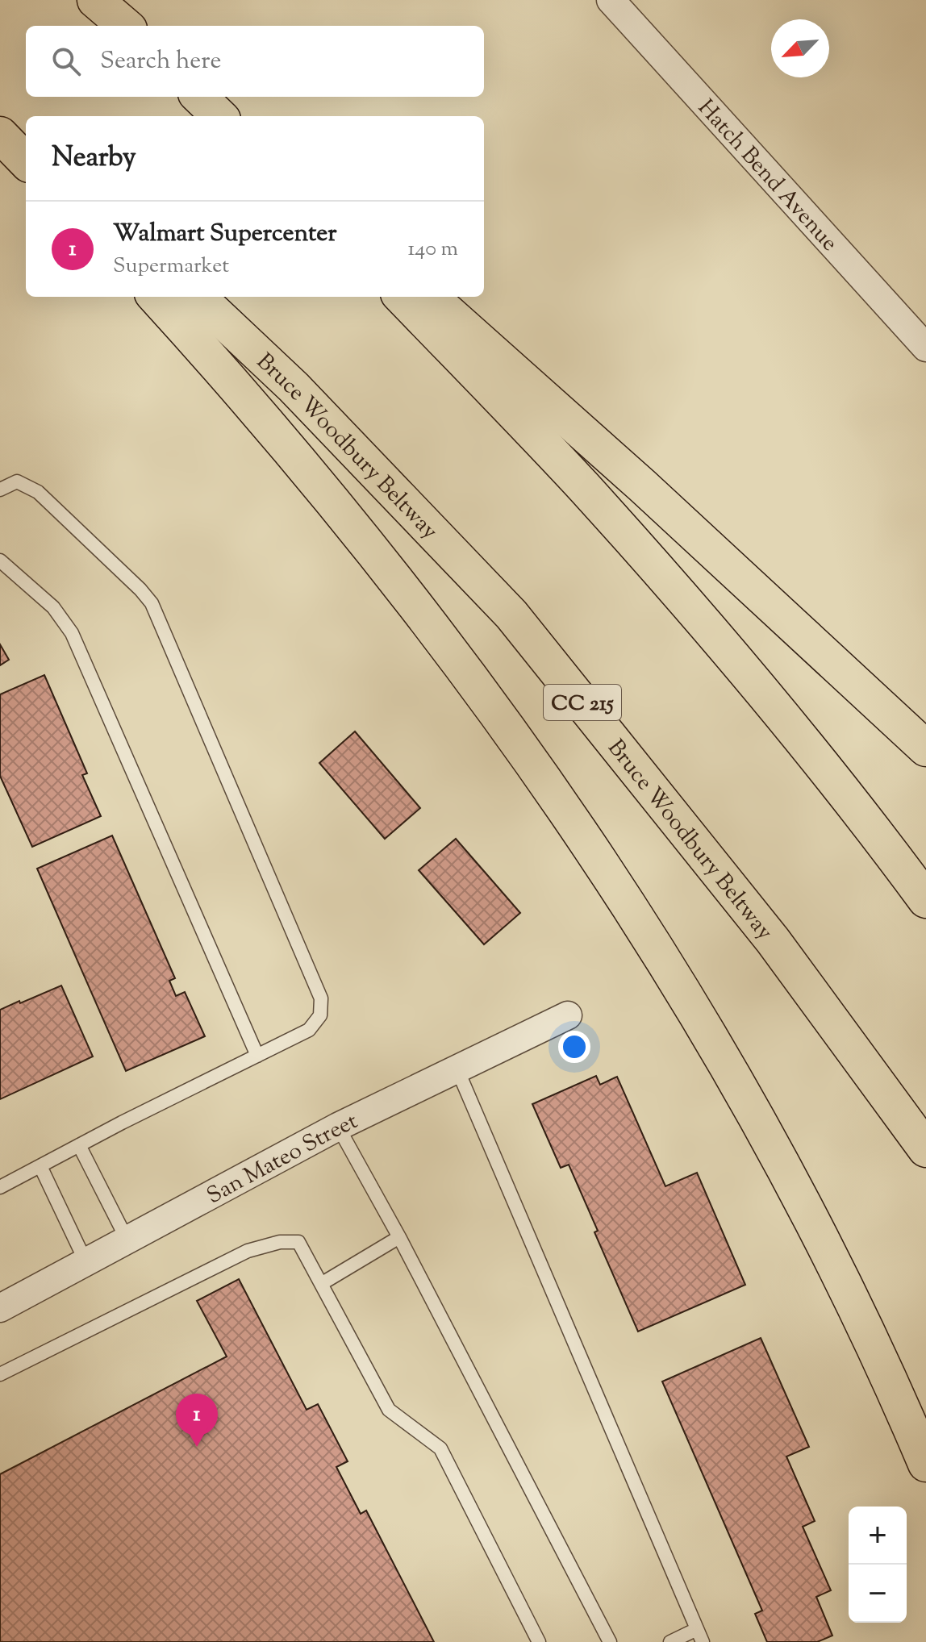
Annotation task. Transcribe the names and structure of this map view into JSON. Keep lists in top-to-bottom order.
{
  "streets": {
    "highway": ["Bruce Woodbury Beltway", "CC 215"],
    "street": ["Hatch Bend Avenue", "San Mateo Street"]
  },
  "north": "bottom left",
  "page": {
    "search": "Search here",
    "heading": "Nearby",
    "list": [
      {
        "mark": "1",
        "name": "Walmart Supercenter",
        "note": "Supermarket",
        "value": "140 m"
      }
    ],
    "pins": "1",
    "map_buttons": ["+", "−"]
  }
}
